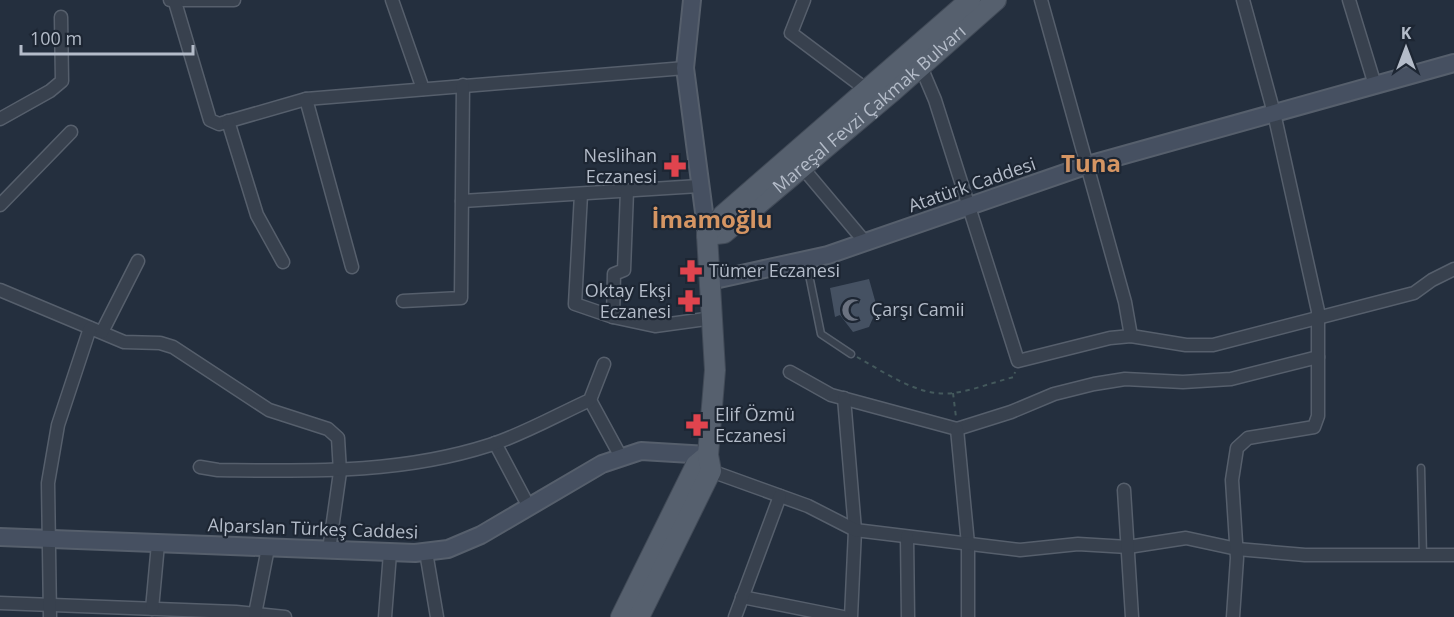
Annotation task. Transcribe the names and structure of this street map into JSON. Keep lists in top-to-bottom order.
{
  "streets": {
    "main road": ["Mareşal Fevzi Çakmak Bulvarı"],
    "street": ["Atatürk Caddesi", "Alparslan Türkeş Caddesi"]
  },
  "districts": ["Tuna", "İmamoğlu"],
  "places": {
    "pharmacy": [
      "Neslihan Eczanesi",
      "Tümer Eczanesi",
      "Oktay Ekşi Eczanesi",
      "Elif Özmü Eczanesi"
    ],
    "mosque": ["Çarşı Camii"]
  },
  "scale_bar": "100 m",
  "north": "top"
}
